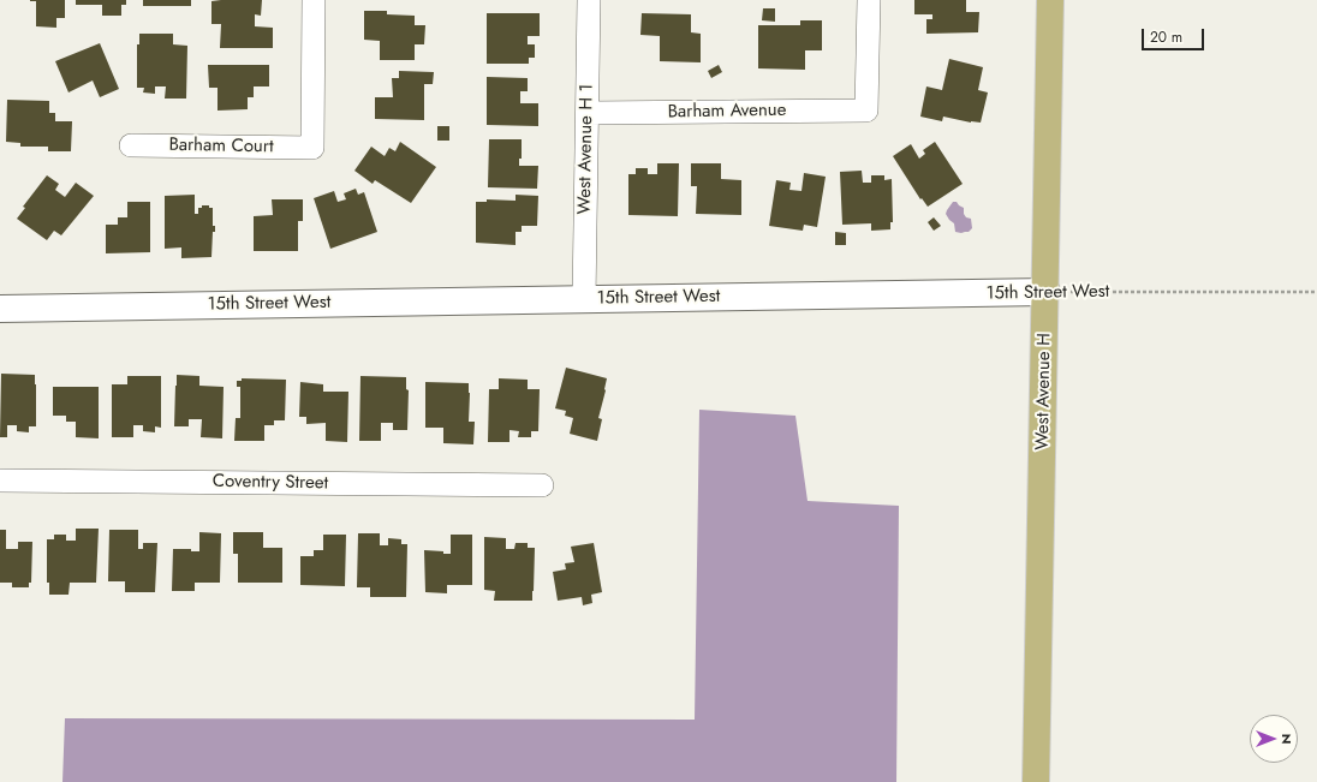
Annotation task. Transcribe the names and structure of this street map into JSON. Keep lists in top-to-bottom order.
{
  "streets": {
    "main road": ["West Avenue H"],
    "street": [
      "Barham Avenue",
      "Barham Court",
      "West Avenue H 1",
      "15th Street West",
      "Coventry Street"
    ]
  },
  "crossings": [
    ["Barham Avenue", "West Avenue H 1"],
    ["West Avenue H 1", "15th Street West"],
    ["15th Street West", "West Avenue H"]
  ],
  "scale_bar": "20 m",
  "north": "right"
}
